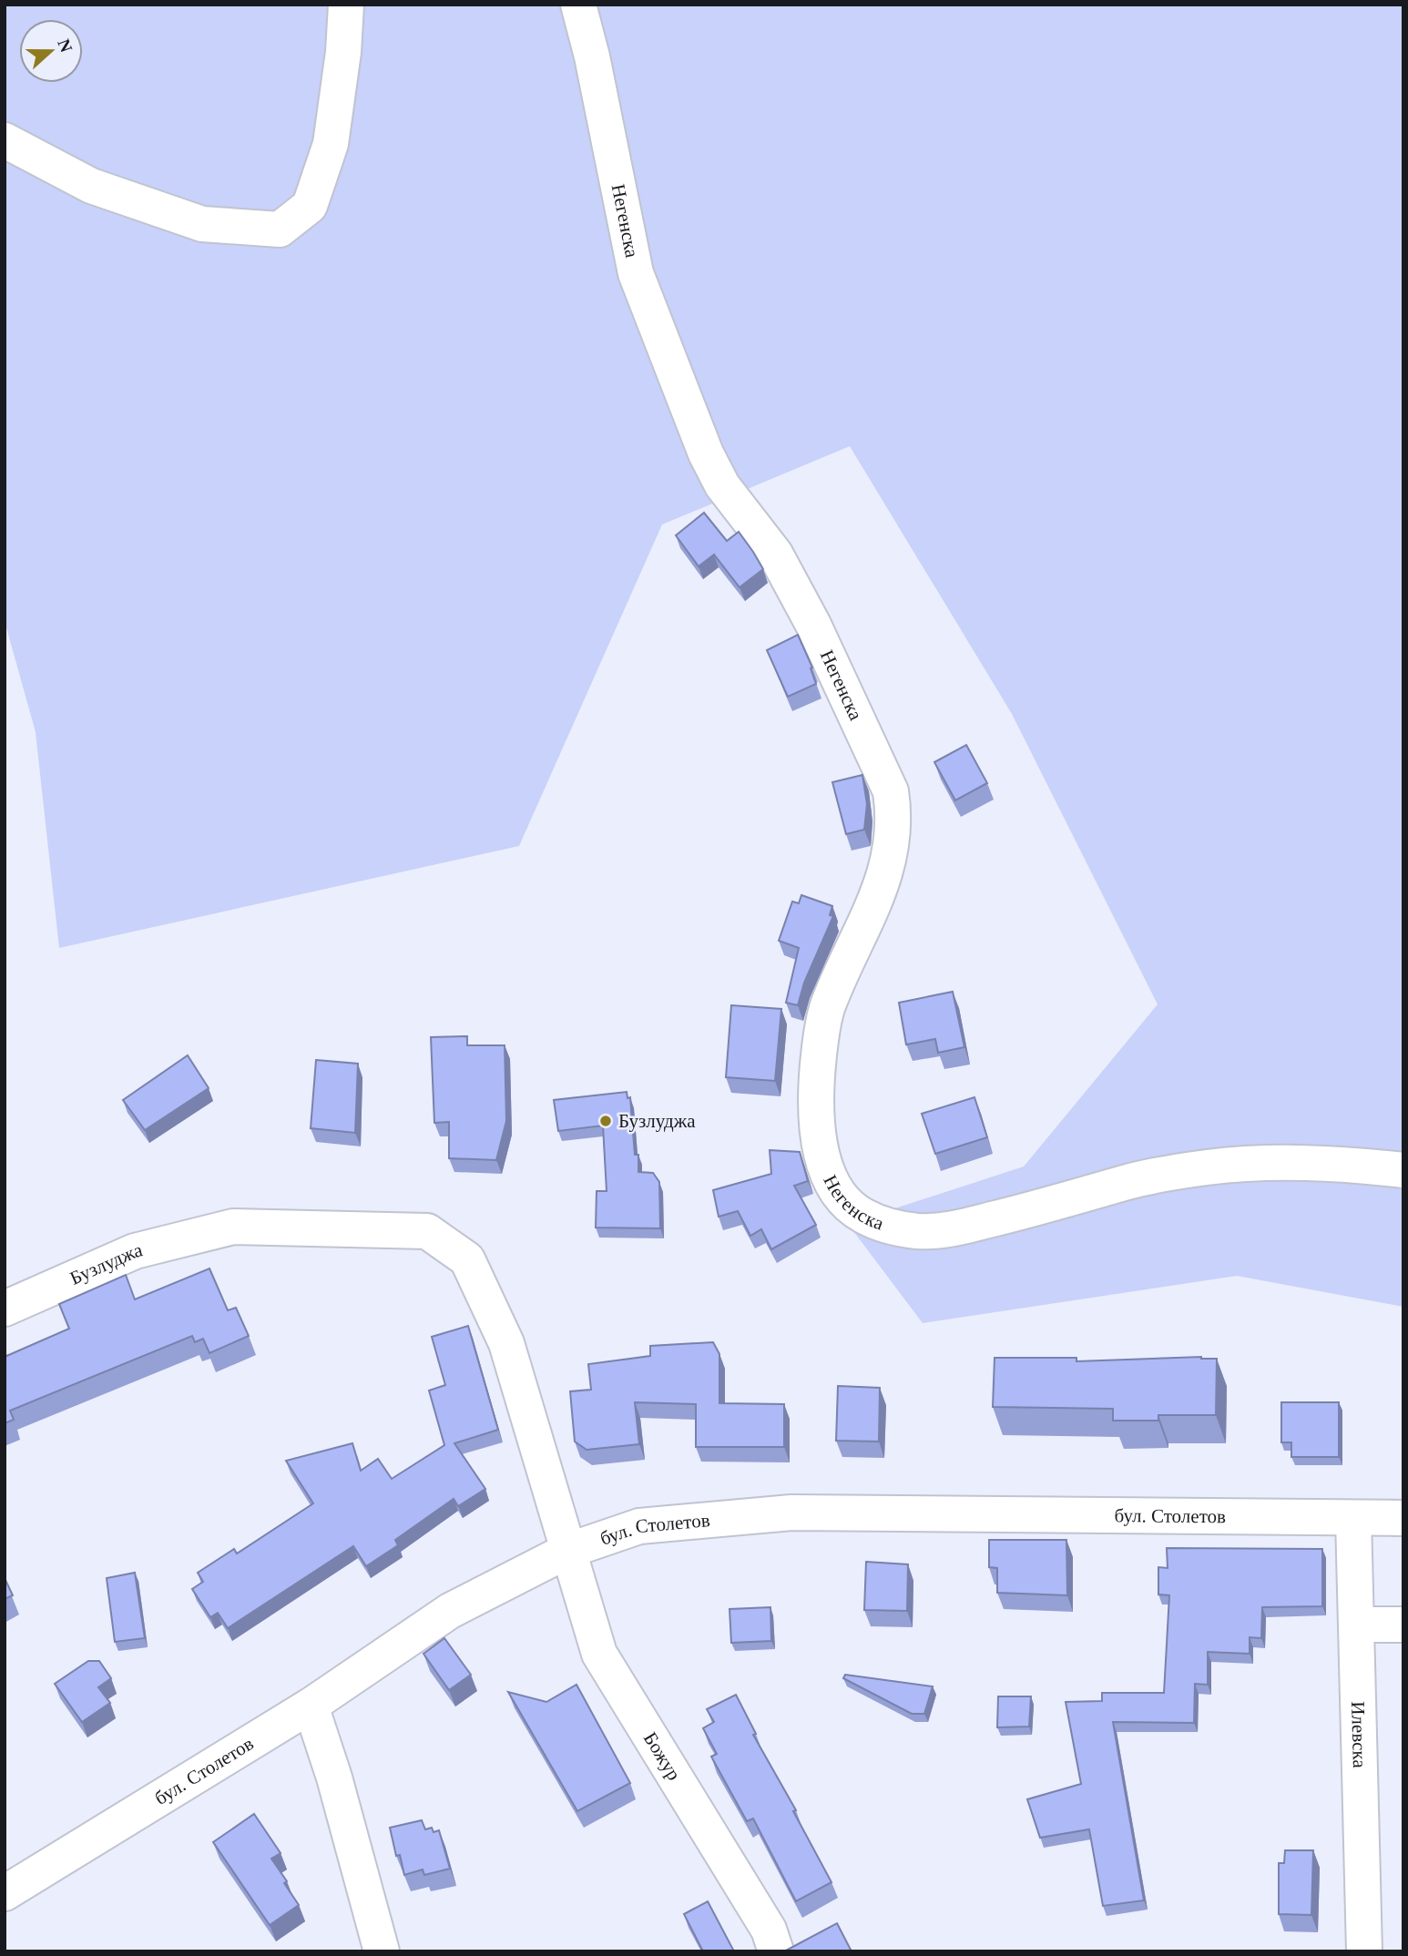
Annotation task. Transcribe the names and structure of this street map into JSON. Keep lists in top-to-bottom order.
{
  "streets": {
    "street": [
      "Негенска",
      "Бузлуджа",
      "бул. Столетов",
      "Илевска",
      "Божур"
    ]
  },
  "crossings": [
    ["Бузлуджа", "бул. Столетов"],
    ["Бузлуджа", "Божур"],
    ["бул. Столетов", "Илевска"],
    ["бул. Столетов", "Божур"]
  ],
  "places": ["Бузлуджа"],
  "north": "right"
}
